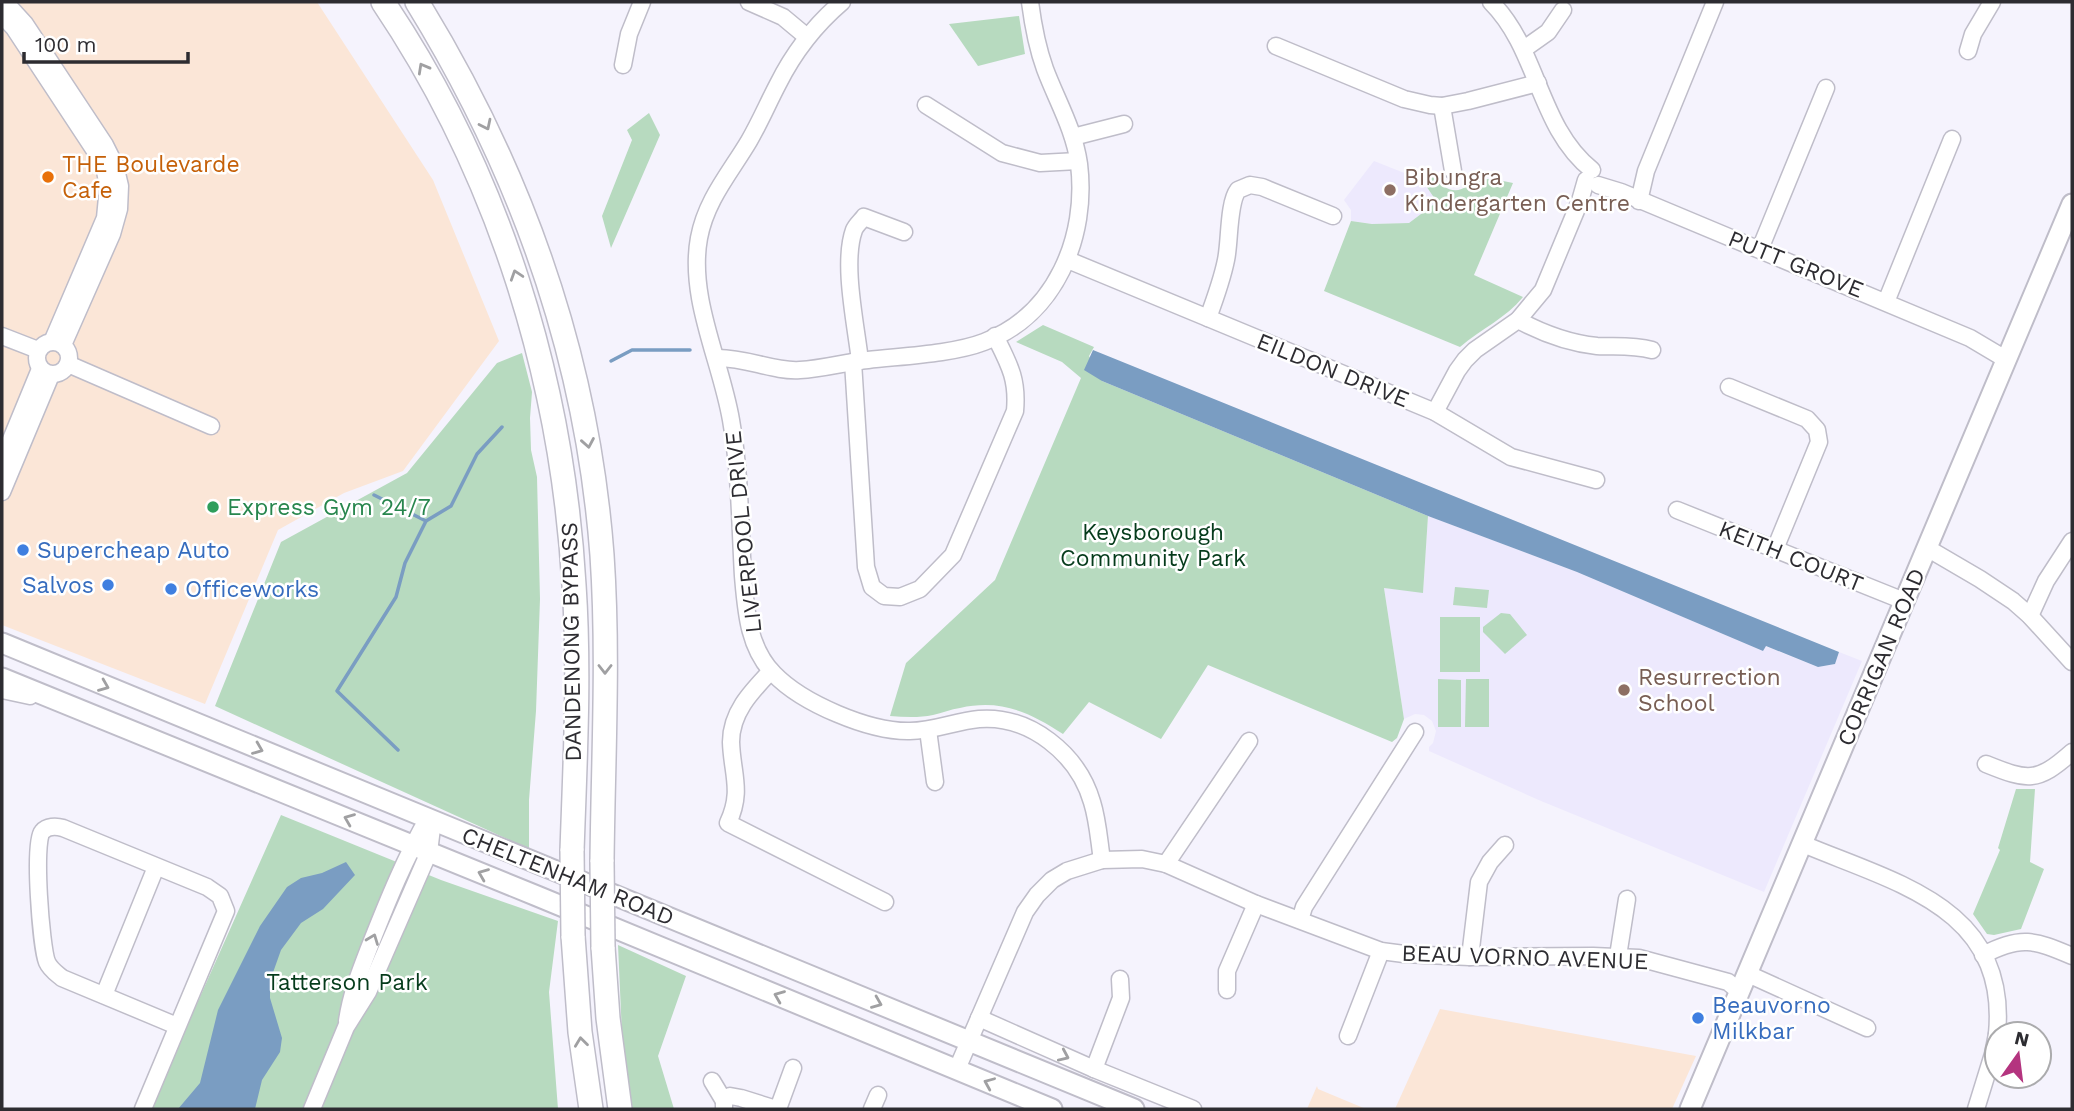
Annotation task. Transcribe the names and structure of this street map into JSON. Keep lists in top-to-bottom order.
{
  "streets": {
    "highway": ["DANDENONG BYPASS"],
    "main road": ["CORRIGAN ROAD", "CHELTENHAM ROAD"],
    "street": [
      "PUTT GROVE",
      "EILDON DRIVE",
      "LIVERPOOL DRIVE",
      "KEITH COURT",
      "BEAU VORNO AVENUE"
    ]
  },
  "crossings": [
    ["PUTT GROVE", "CORRIGAN ROAD"],
    ["LIVERPOOL DRIVE", "BEAU VORNO AVENUE"],
    ["KEITH COURT", "CORRIGAN ROAD"],
    ["CORRIGAN ROAD", "BEAU VORNO AVENUE"],
    ["CHELTENHAM ROAD", "BEAU VORNO AVENUE"]
  ],
  "parks": ["Keysborough Community Park", "Tatterson Park"],
  "places": [
    "THE Boulevarde Cafe",
    "Bibungra Kindergarten Centre",
    "Express Gym 24/7",
    "Supercheap Auto",
    "Salvos",
    "Officeworks",
    "Resurrection School",
    "Beauvorno Milkbar"
  ],
  "scale_bar": "100 m",
  "north": "top"
}
